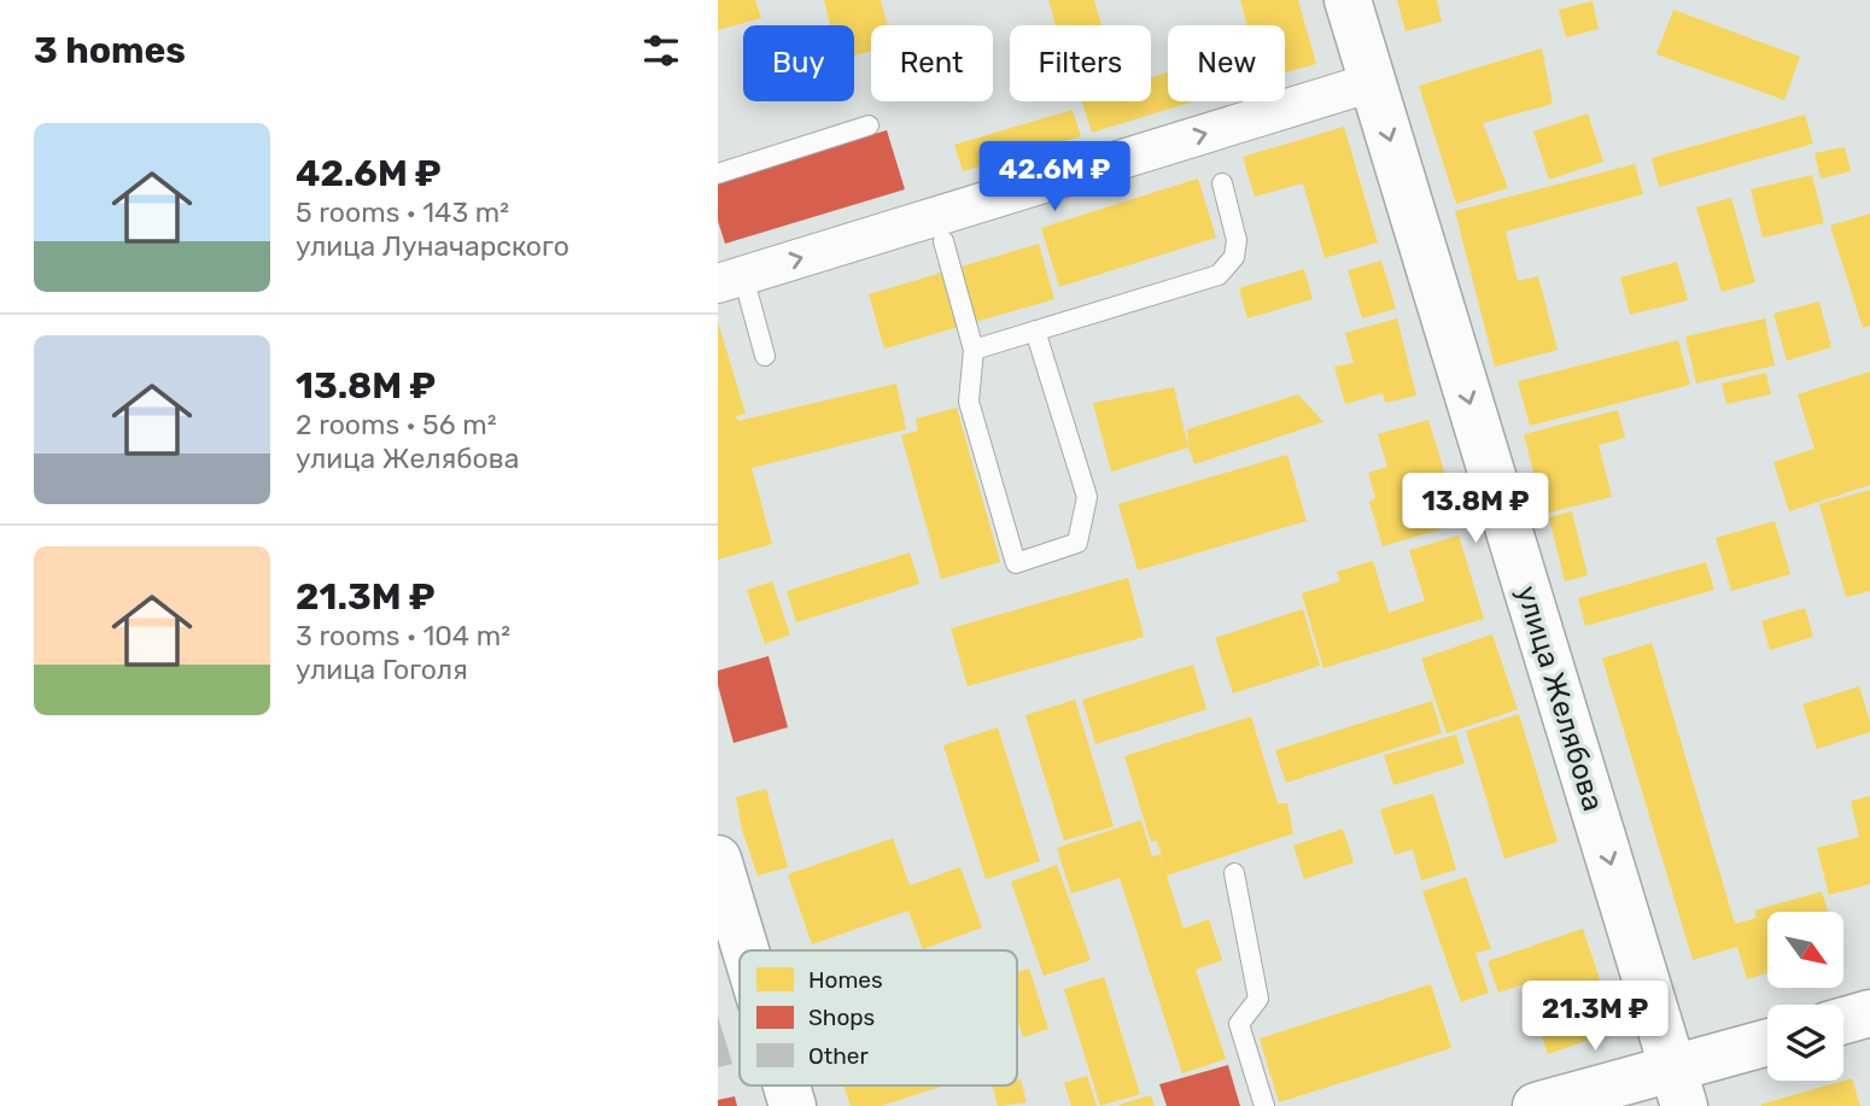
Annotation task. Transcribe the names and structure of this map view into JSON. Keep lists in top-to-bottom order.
{
  "streets": {
    "main road": ["улица Желябова"]
  },
  "one_way": ["улица Желябова"],
  "legend": ["Homes", "Shops", "Other"],
  "north": "bottom right",
  "page": {
    "heading": "3 homes",
    "chip": [
      "Buy",
      "Rent",
      "Filters",
      "New"
    ],
    "list": [
      {
        "name": "42.6M ₽",
        "note": "5 rooms · 143 m² · улица Луначарского"
      },
      {
        "name": "13.8M ₽",
        "note": "2 rooms · 56 m² · улица Желябова"
      },
      {
        "name": "21.3M ₽",
        "note": "3 rooms · 104 m² · улица Гоголя"
      }
    ],
    "price": ["42.6M ₽", "13.8M ₽", "21.3M ₽"]
  }
}
